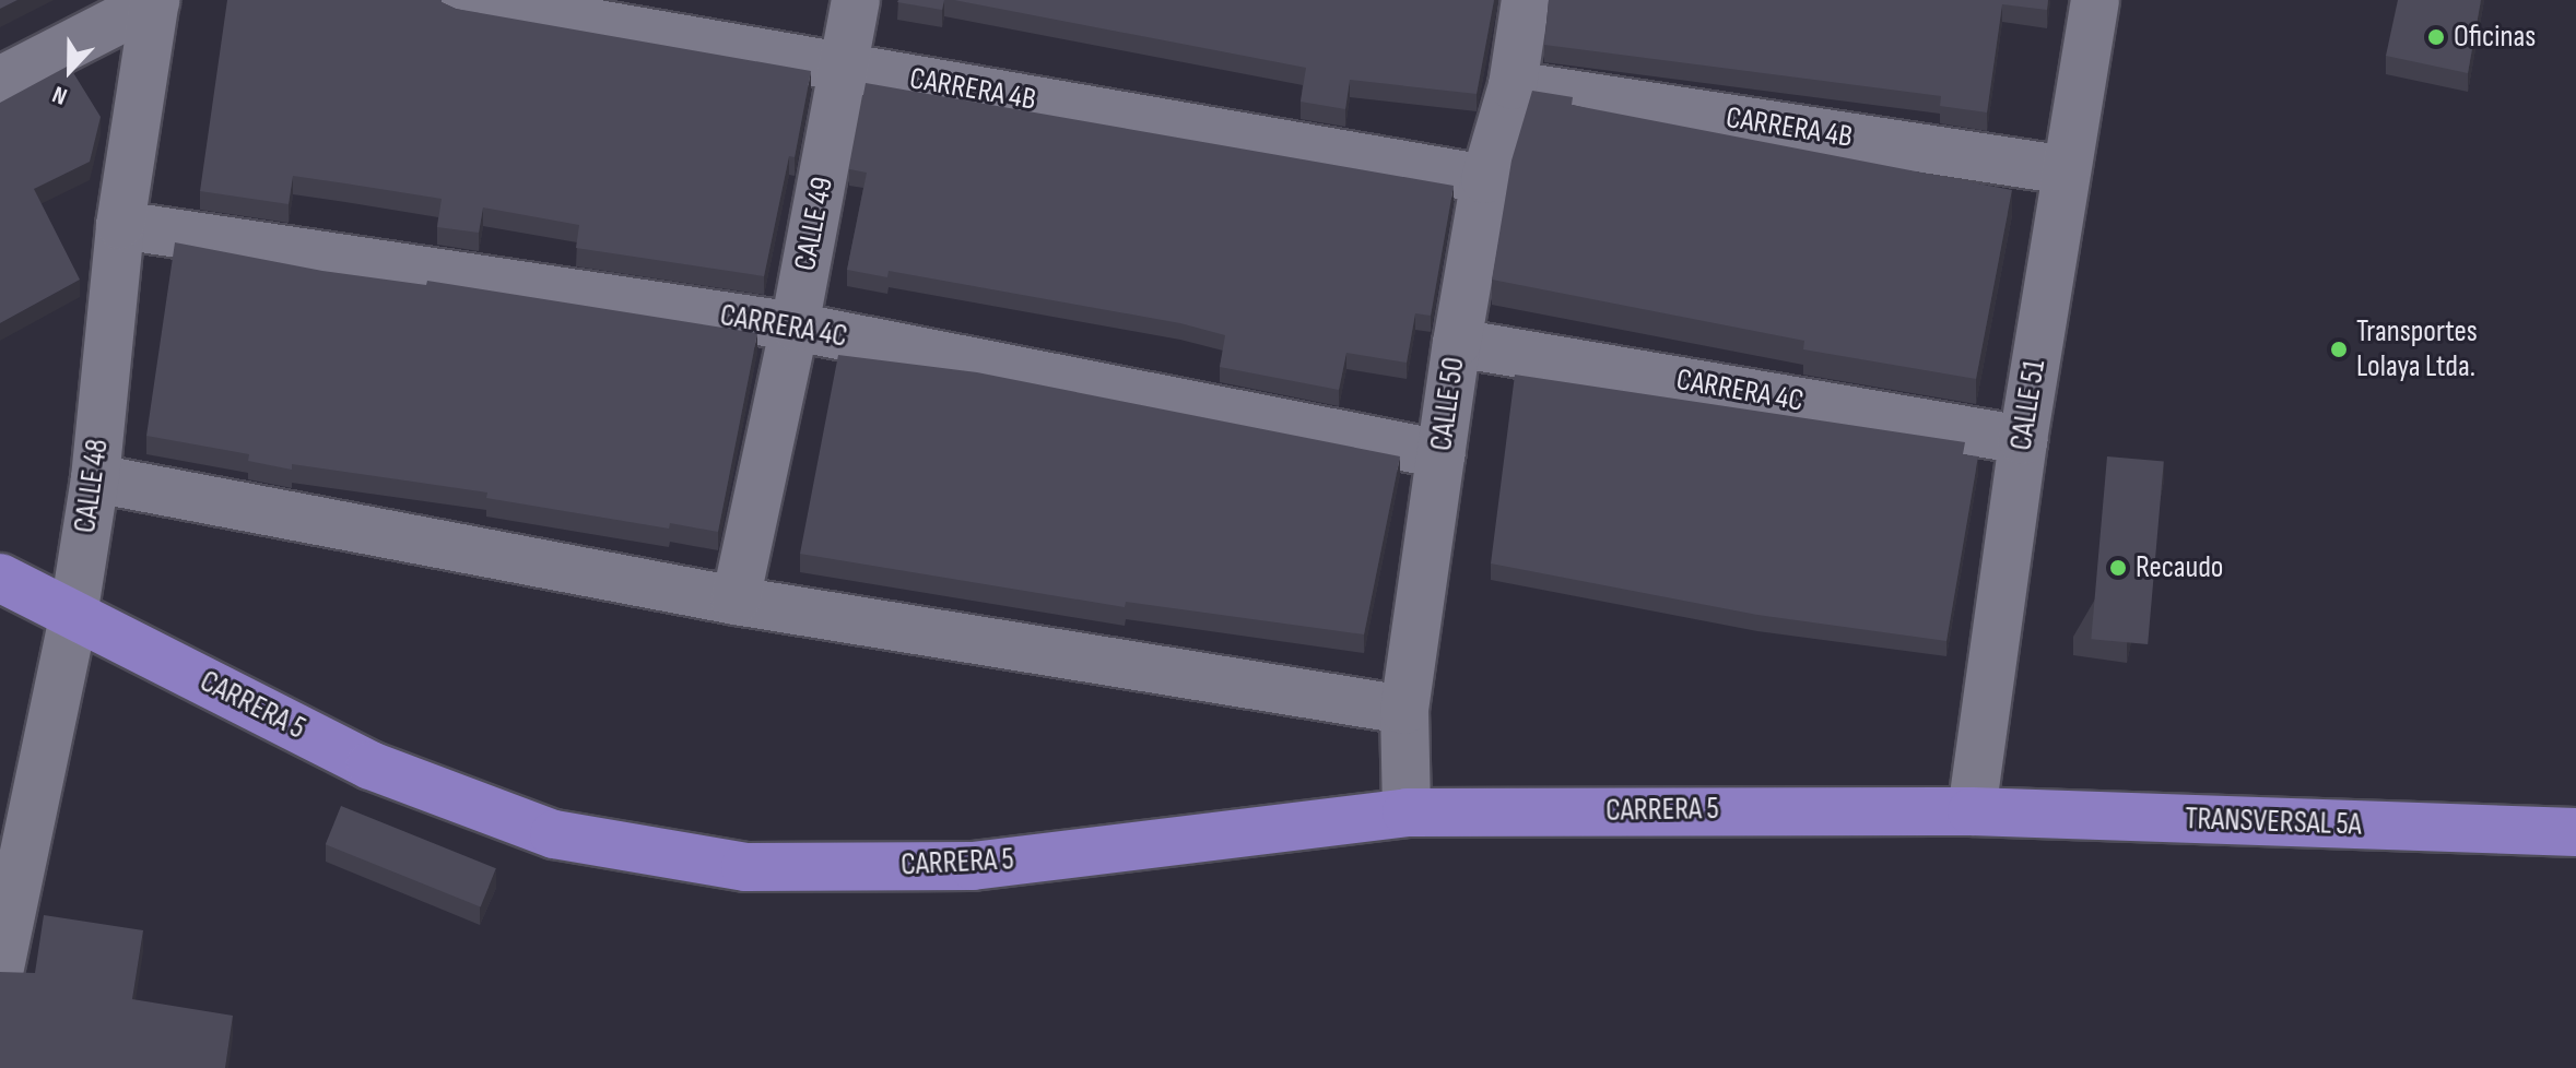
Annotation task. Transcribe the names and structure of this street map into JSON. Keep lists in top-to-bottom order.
{
  "streets": {
    "main road": ["CARRERA 5", "TRANSVERSAL 5A"],
    "street": [
      "CARRERA 4B",
      "CALLE 49",
      "CARRERA 4C",
      "CALLE 50",
      "CALLE 51",
      "CALLE 48"
    ]
  },
  "crossings": [
    ["CARRERA 4B", "CALLE 49"],
    ["CARRERA 4B", "CALLE 50"],
    ["CARRERA 4B", "CALLE 51"],
    ["CALLE 49", "CARRERA 4C"],
    ["CARRERA 4C", "CALLE 50"],
    ["CARRERA 4C", "CALLE 51"],
    ["CARRERA 4C", "CALLE 48"],
    ["CALLE 50", "CARRERA 5"],
    ["CALLE 51", "CARRERA 5"],
    ["CALLE 51", "TRANSVERSAL 5A"],
    ["CALLE 48", "CARRERA 5"],
    ["CARRERA 5", "TRANSVERSAL 5A"]
  ],
  "places": ["Oficinas", "Transportes Lolaya Ltda.", "Recaudo"],
  "north": "bottom"
}
